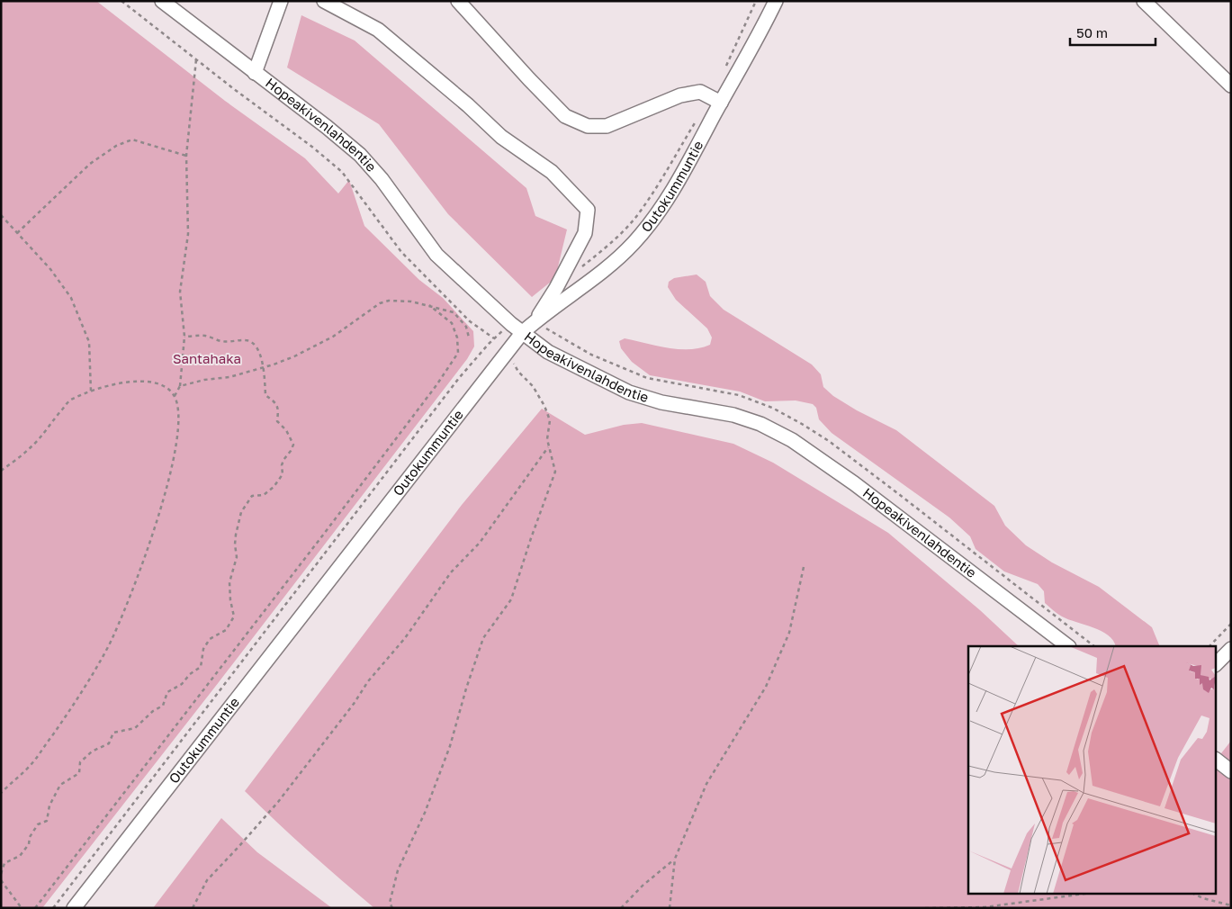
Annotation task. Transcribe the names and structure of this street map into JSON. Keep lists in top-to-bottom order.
{
  "streets": {
    "street": ["Hopeakivenlahdentie", "Outokummuntie"]
  },
  "crossings": [
    ["Hopeakivenlahdentie", "Outokummuntie"]
  ],
  "parks": ["Santahaka"],
  "scale_bar": "50 m"
}
